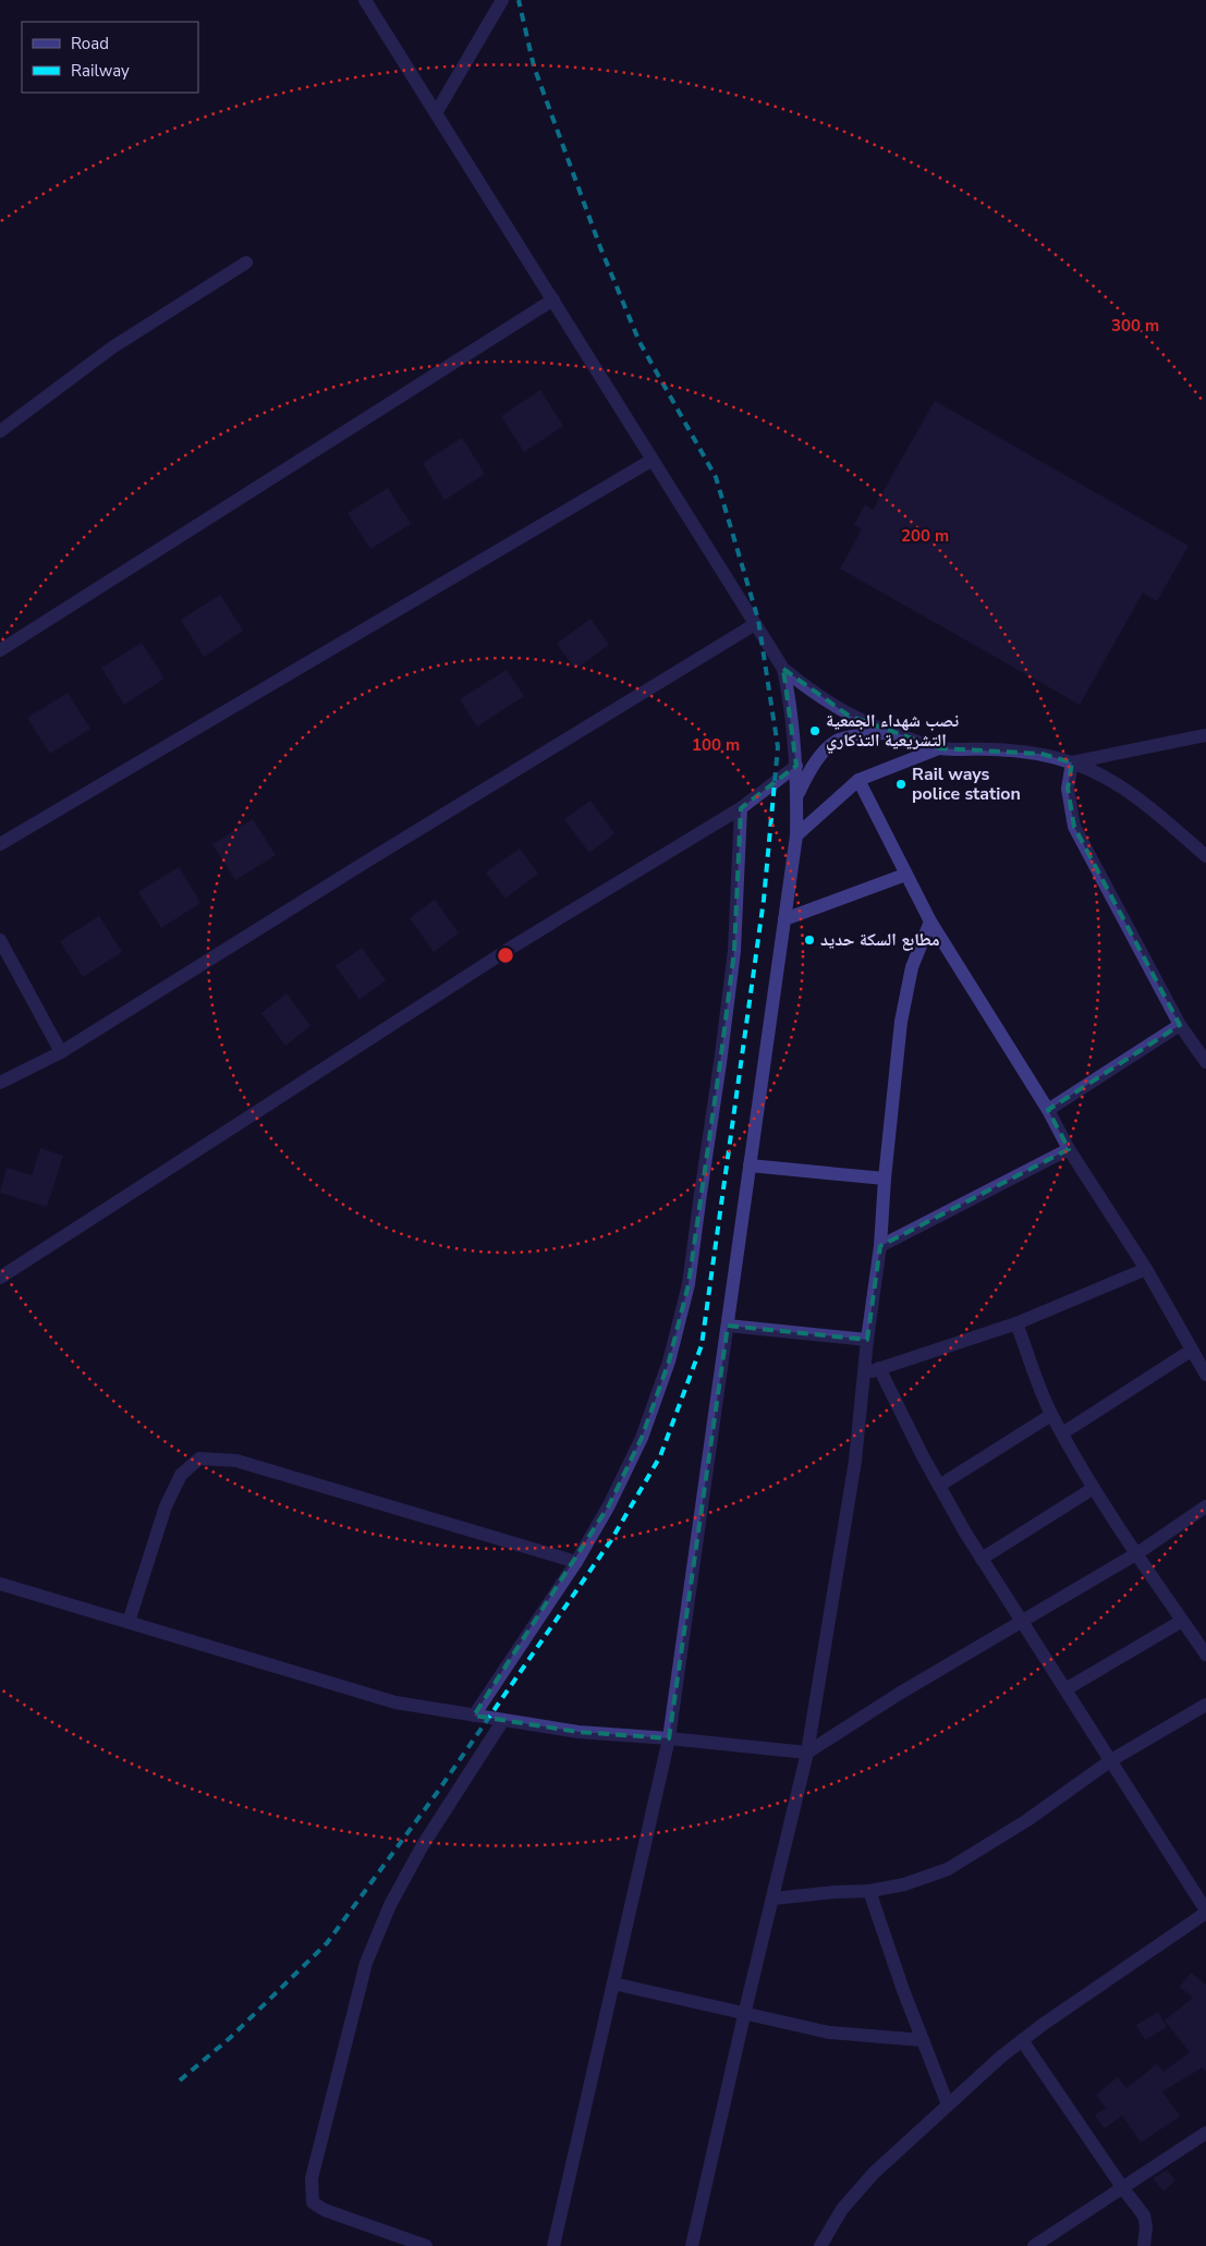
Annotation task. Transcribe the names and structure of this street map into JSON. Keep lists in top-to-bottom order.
{
  "places": ["نصب شهداء الجمعية التشريعية التذكاري", "Rail ways police station", "مطابع السكة حديد"],
  "legend": ["Road", "Railway"],
  "rings": ["300 m", "200 m", "100 m"]
}
